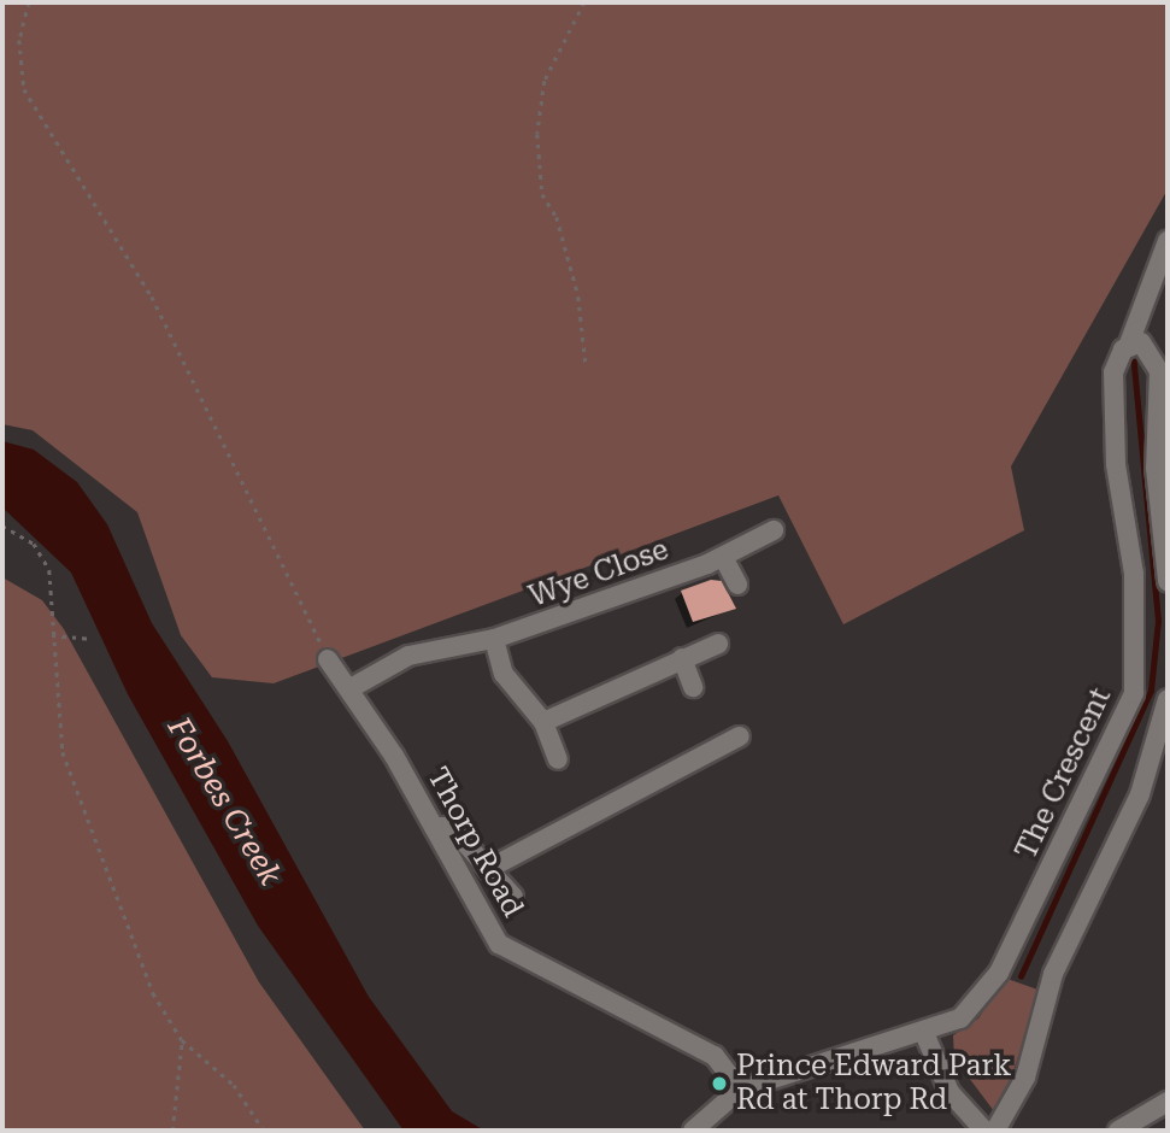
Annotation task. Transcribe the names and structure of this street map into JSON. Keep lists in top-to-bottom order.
{
  "streets": {
    "street": ["Wye Close", "The Crescent", "Thorp Road"]
  },
  "crossings": [
    ["Wye Close", "Thorp Road"],
    ["The Crescent", "Thorp Road"]
  ],
  "water": ["Forbes Creek"],
  "places": ["Prince Edward Park Rd at Thorp Rd"]
}
